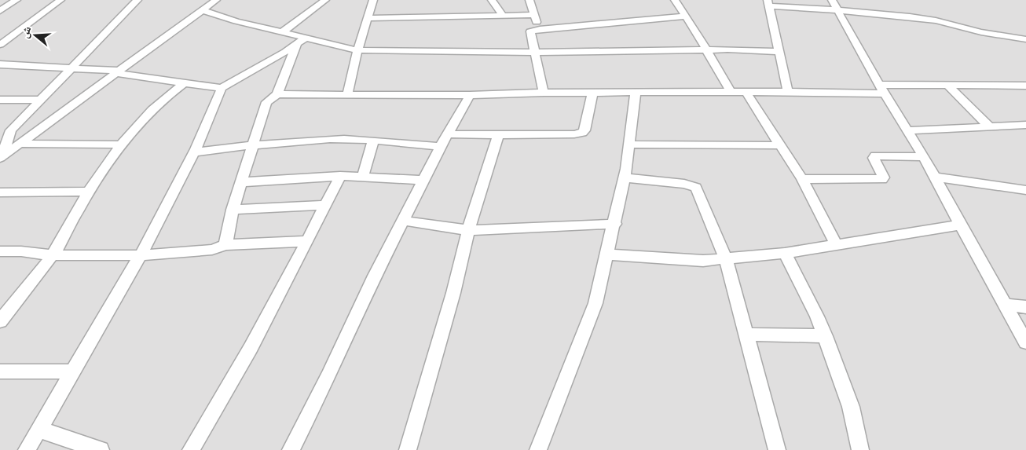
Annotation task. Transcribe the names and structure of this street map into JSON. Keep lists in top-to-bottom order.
{
  "north": "left"
}
